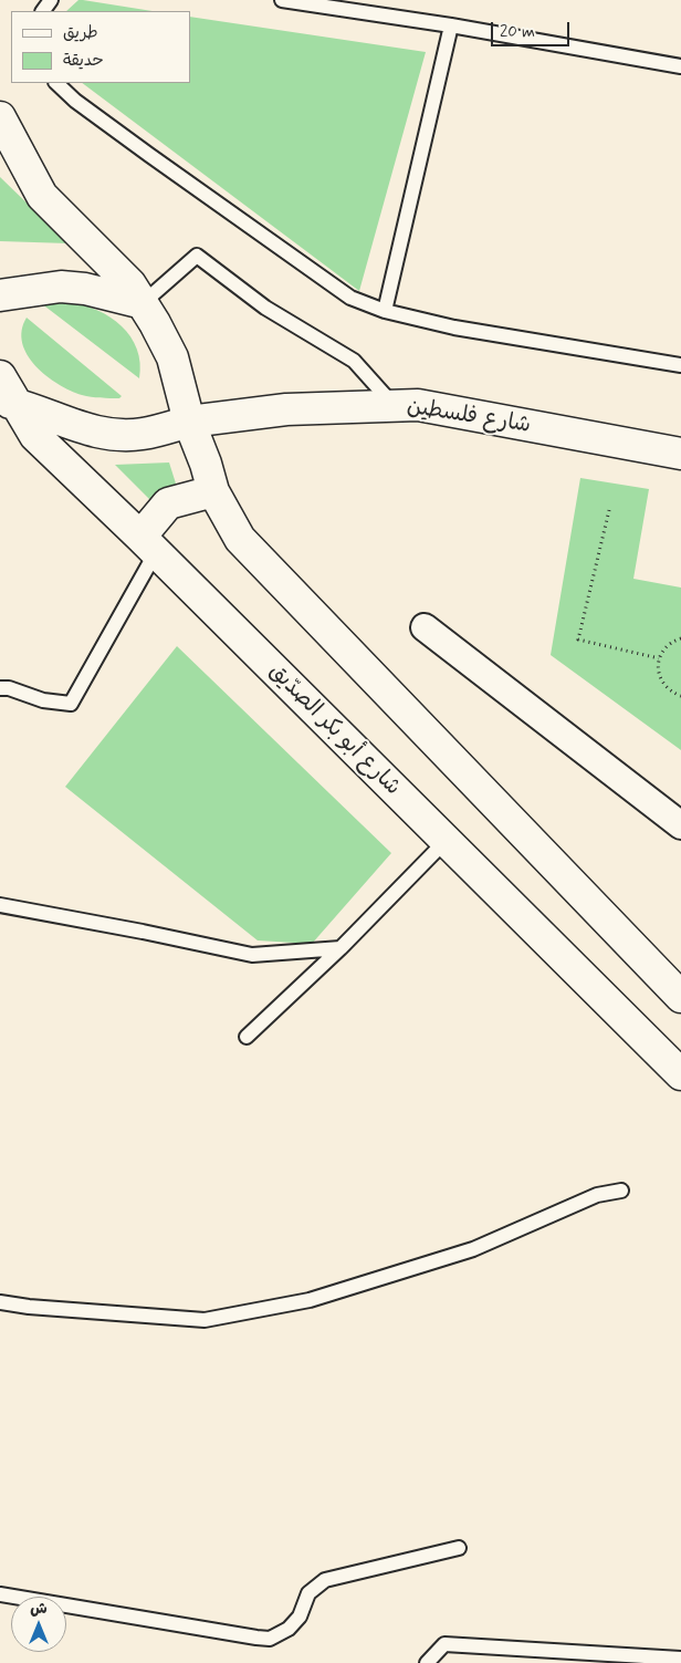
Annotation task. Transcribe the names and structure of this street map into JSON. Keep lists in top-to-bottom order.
{
  "streets": {
    "main road": ["شارع فلسطين", "شارع أبو بكر الصدّيق"]
  },
  "crossings": [
    ["شارع فلسطين", "شارع أبو بكر الصدّيق"]
  ],
  "legend": ["طريق", "حديقة"],
  "scale_bar": "20 m",
  "north": "top"
}
